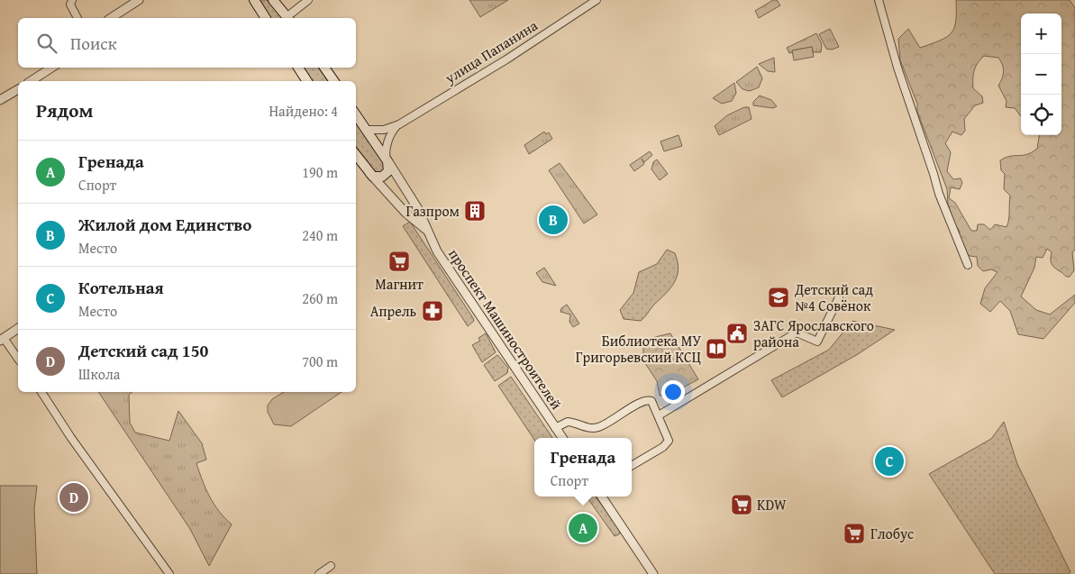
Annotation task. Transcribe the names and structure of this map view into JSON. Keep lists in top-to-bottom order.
{
  "streets": {
    "main road": ["проспект Машиностроителей"],
    "street": ["улица Папанина"]
  },
  "crossings": [
    ["улица Папанина", "проспект Машиностроителей"]
  ],
  "places": {
    "building": ["Газпром"],
    "supermarket": ["Магнит", "KDW", "Глобус"],
    "school or university": ["Детский сад №4 Совёнок"],
    "pharmacy": ["Апрель"],
    "public building": ["ЗАГС Ярославского района"],
    "library": ["Библиотека МУ Григорьевский КСЦ"]
  },
  "page": {
    "map_buttons": ["+", "−"],
    "search": "Поиск",
    "heading": ["Рядом", "Найдено: 4"],
    "list": [
      {
        "mark": "A",
        "name": "Гренада",
        "note": "Спорт",
        "value": "190 m"
      },
      {
        "mark": "B",
        "name": "Жилой дом Единство",
        "note": "Место",
        "value": "240 m"
      },
      {
        "mark": "C",
        "name": "Котельная",
        "note": "Место",
        "value": "260 m"
      },
      {
        "mark": "D",
        "name": "Детский сад 150",
        "note": "Школа",
        "value": "700 m"
      }
    ],
    "pins": [
      "B",
      "C",
      "D",
      "A"
    ],
    "popup": ["Гренада", "Спорт"]
  }
}
